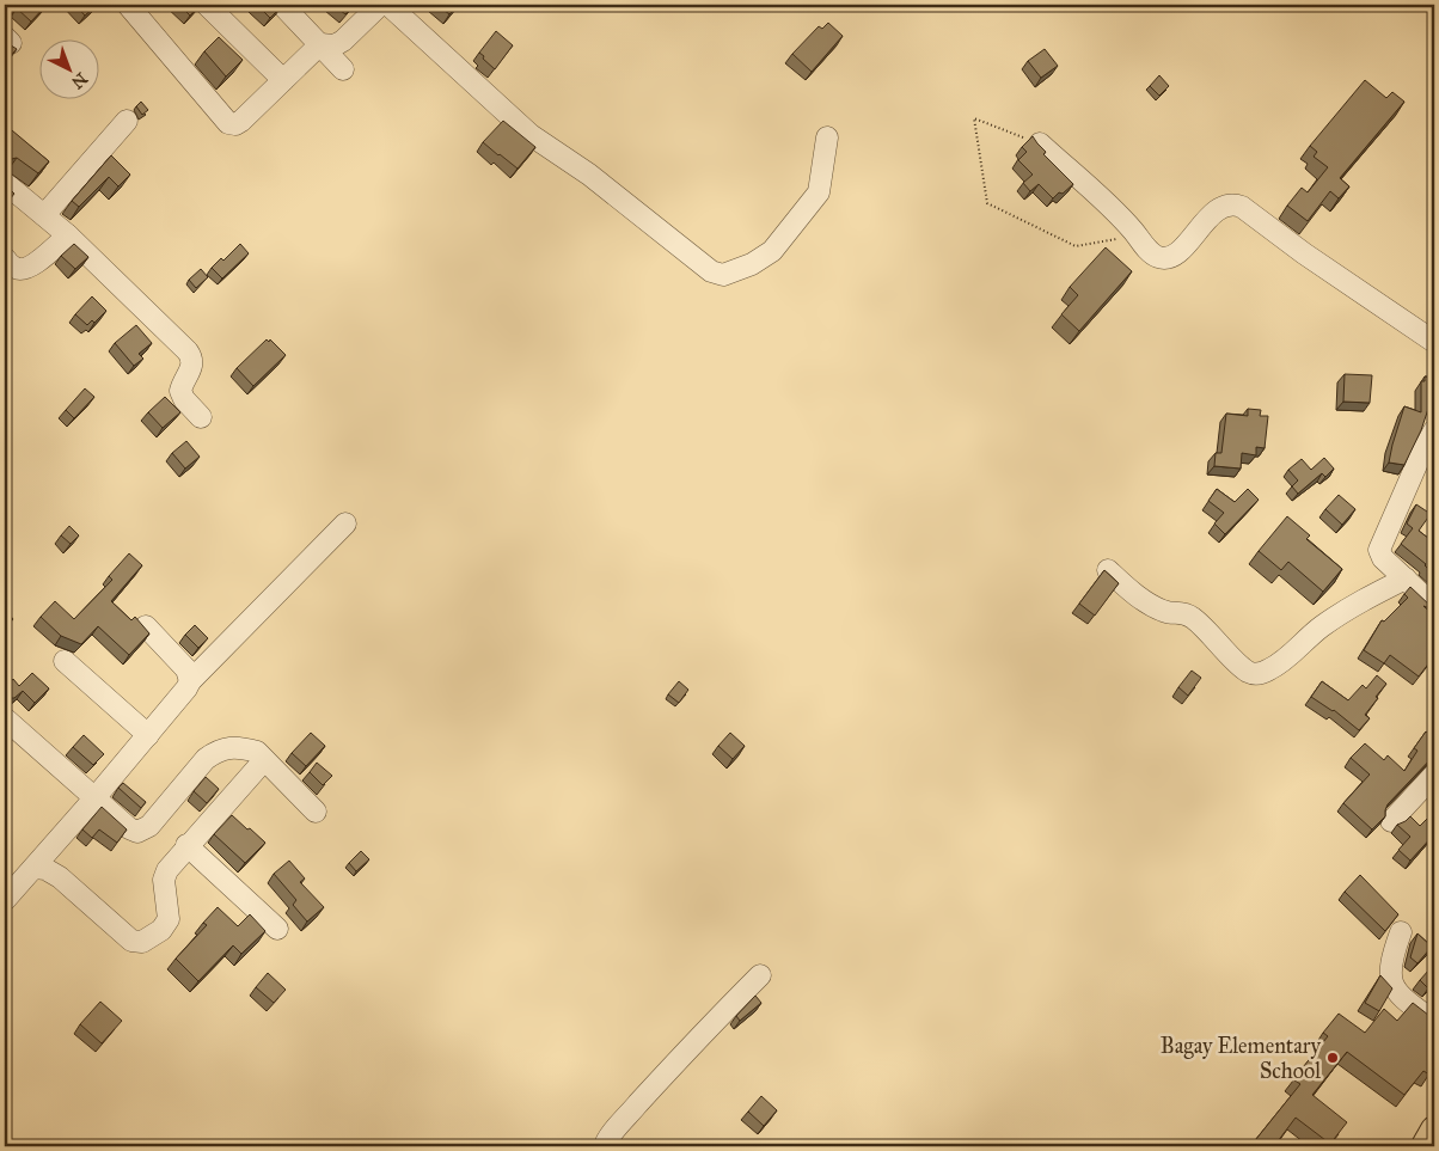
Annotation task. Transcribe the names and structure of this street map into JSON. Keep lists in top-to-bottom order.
{
  "places": ["Bagay Elementary School"],
  "north": "bottom right"
}
